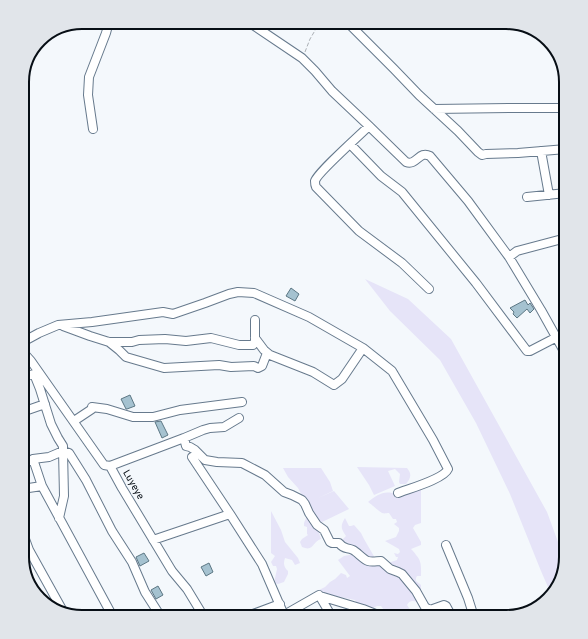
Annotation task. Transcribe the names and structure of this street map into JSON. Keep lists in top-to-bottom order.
{
  "streets": {
    "street": ["Luyeye"]
  }
}
